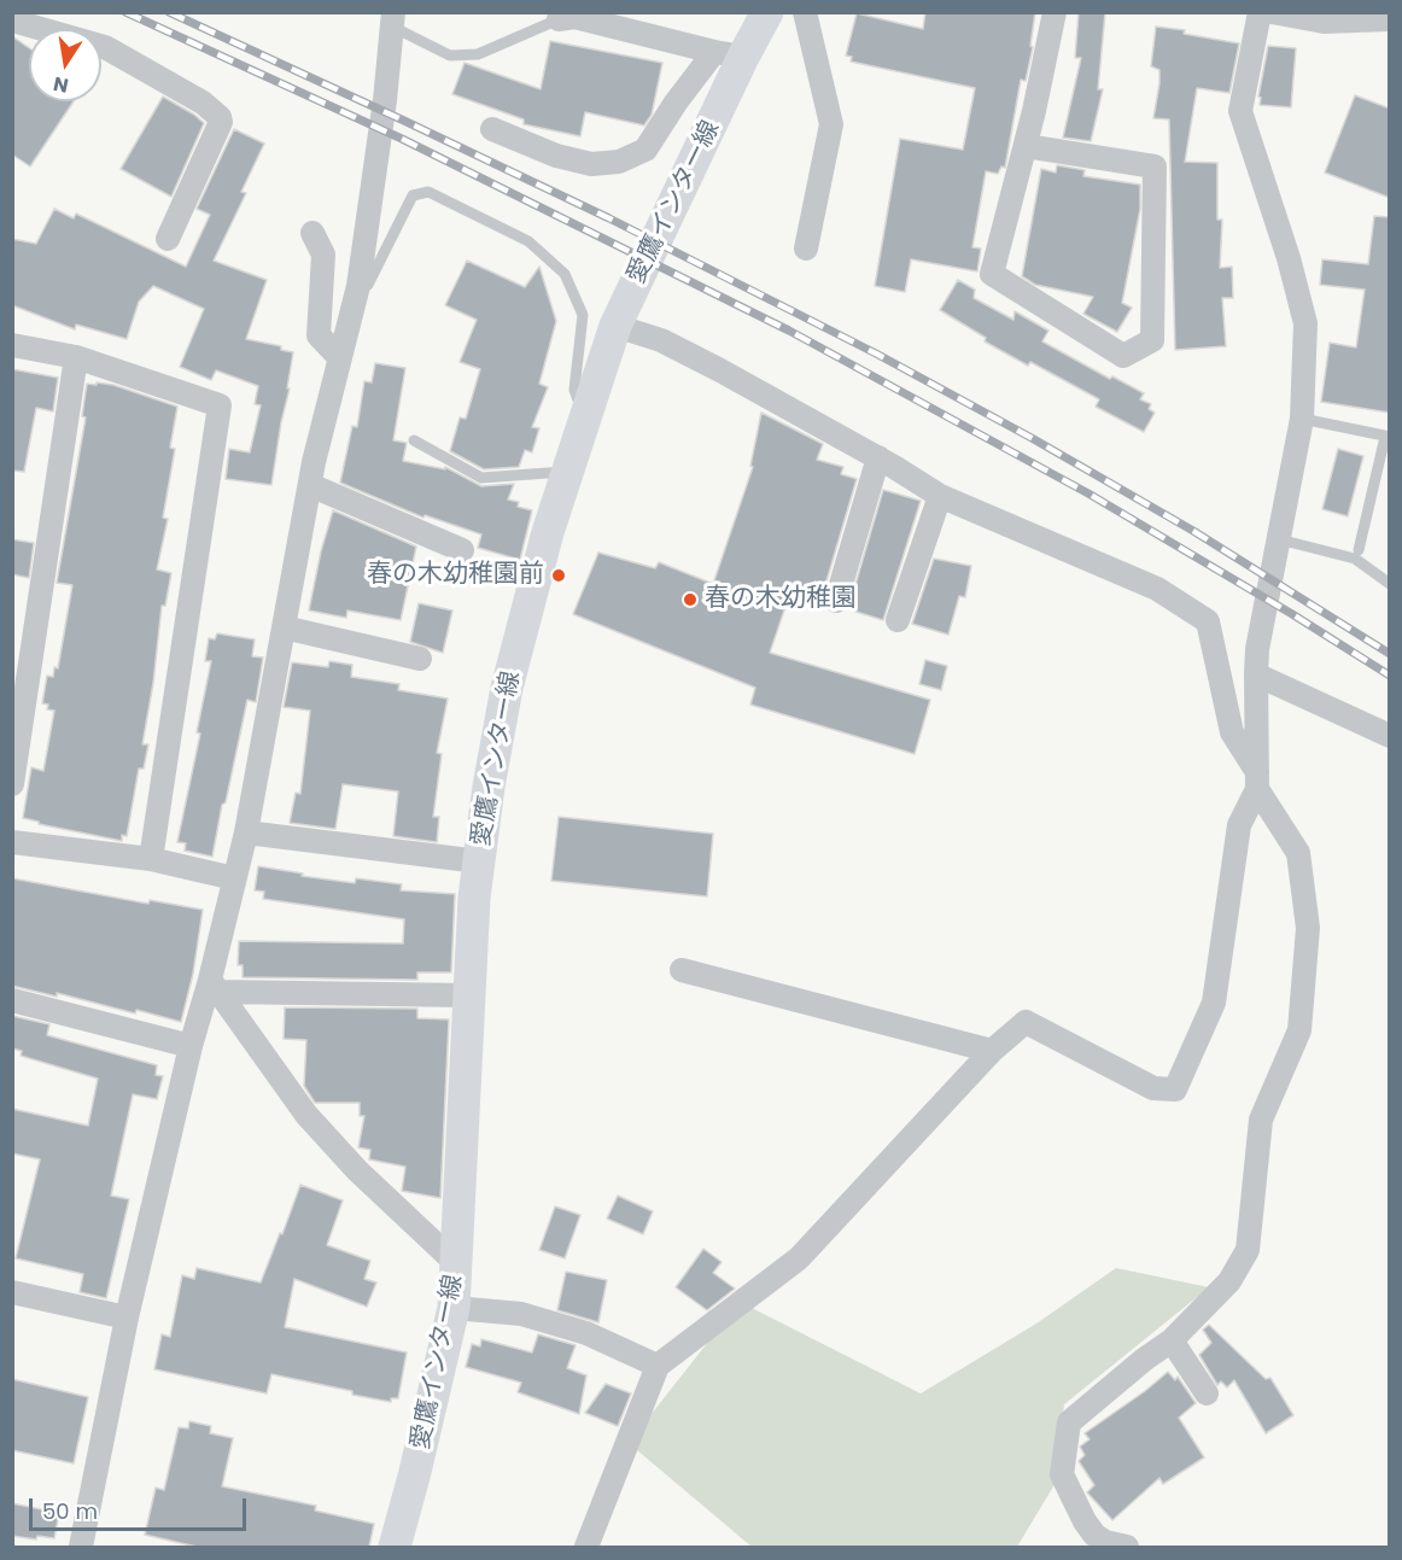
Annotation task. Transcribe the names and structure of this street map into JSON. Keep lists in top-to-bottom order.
{
  "streets": {
    "main road": ["愛鷹インター線"]
  },
  "places": ["春の木幼稚園前", "春の木幼稚園"],
  "scale_bar": "50 m",
  "north": "bottom"
}
